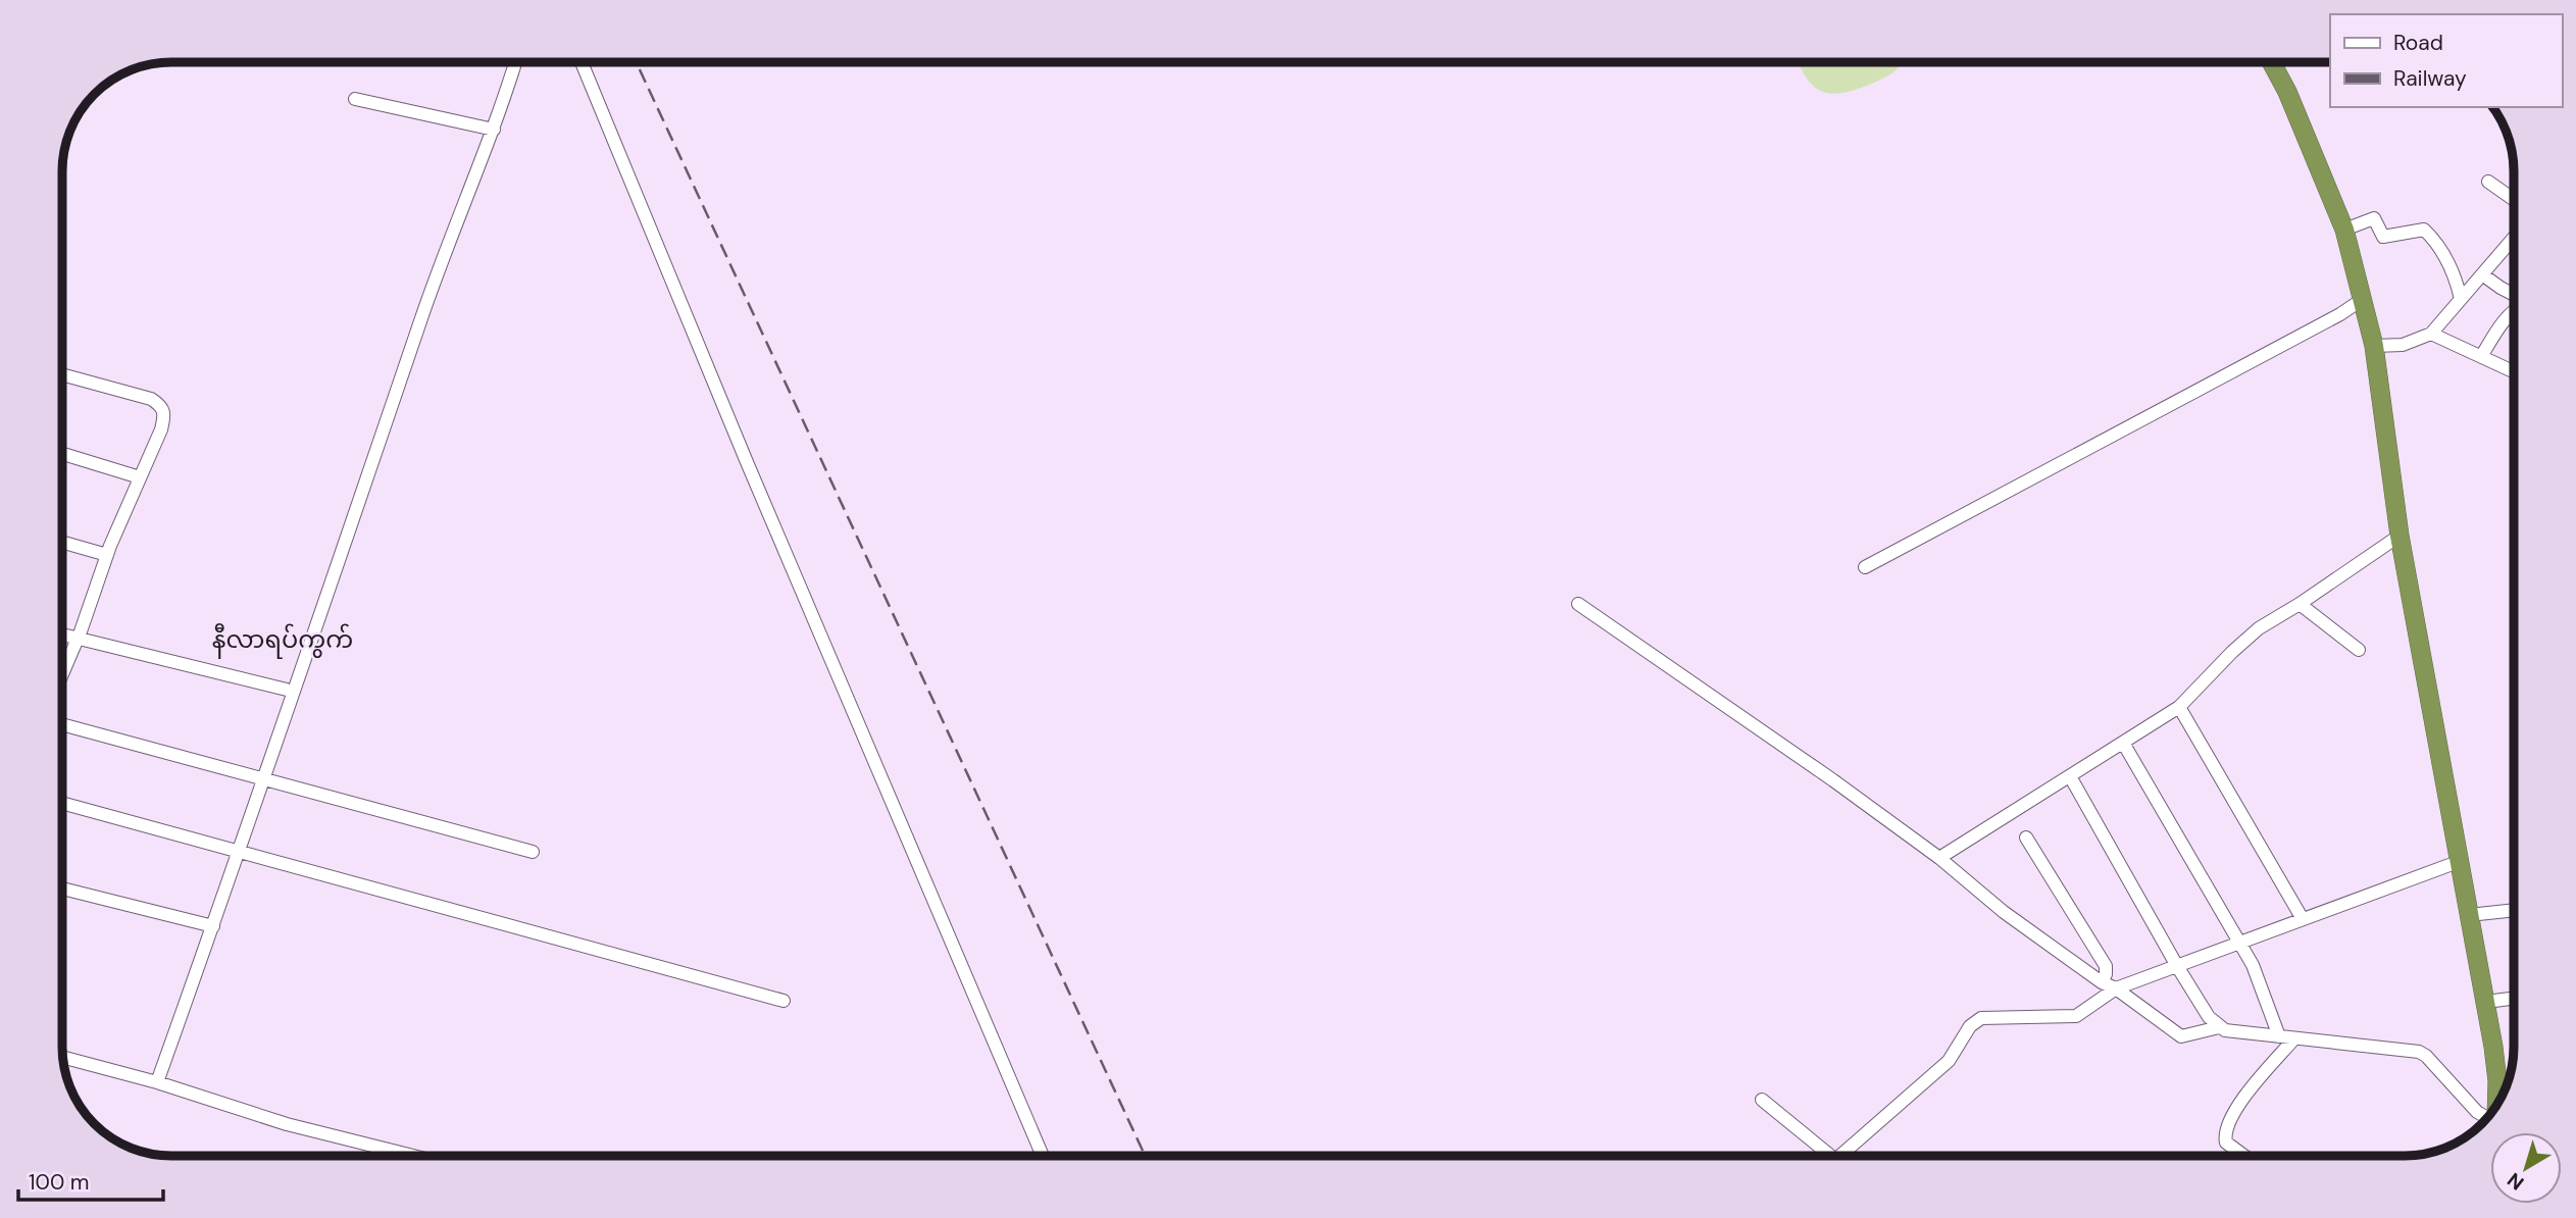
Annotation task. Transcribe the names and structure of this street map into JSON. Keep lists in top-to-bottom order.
{
  "districts": ["နီလာရပ်ကွက်"],
  "legend": ["Road", "Railway"],
  "scale_bar": "100 m",
  "north": "bottom left"
}
